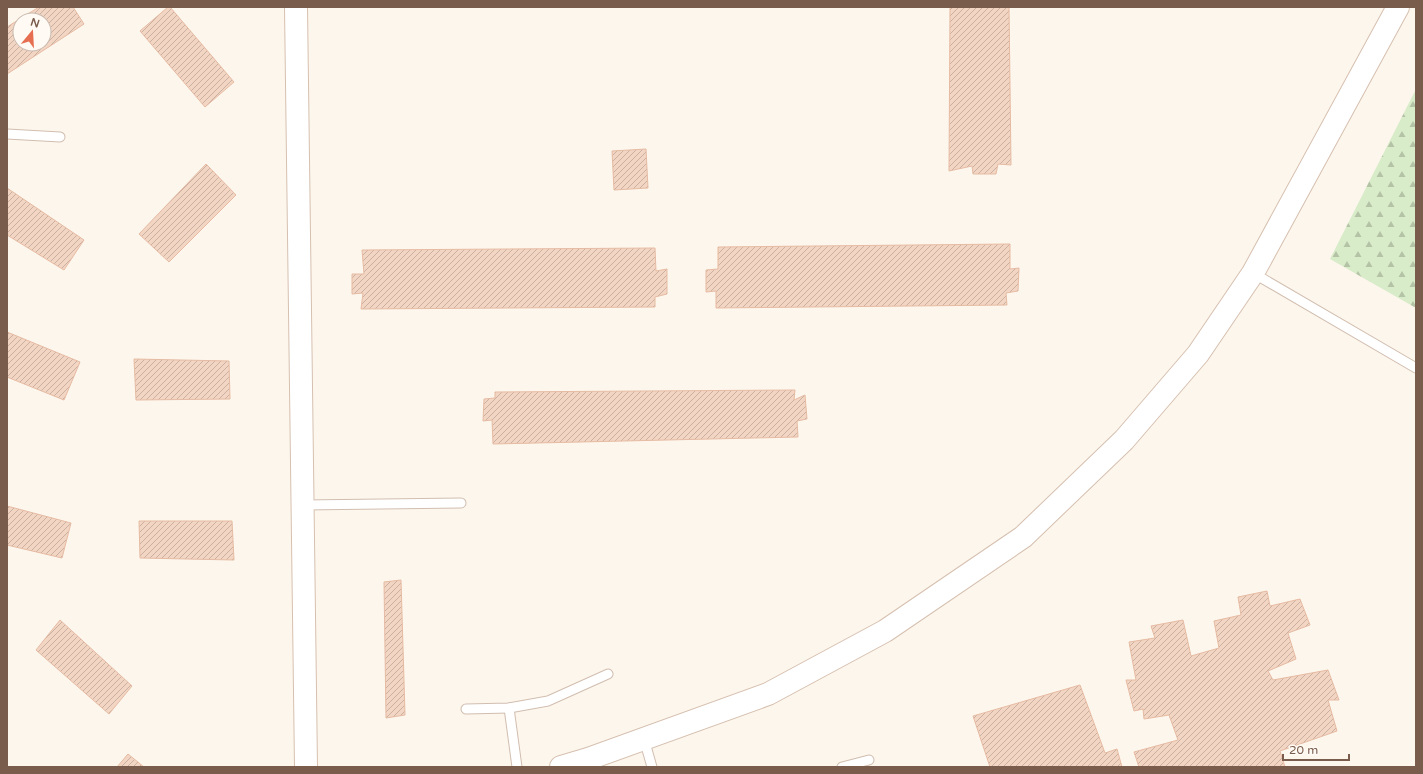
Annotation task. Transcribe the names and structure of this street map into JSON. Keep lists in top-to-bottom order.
{
  "scale_bar": "20 m",
  "north": "top"
}
